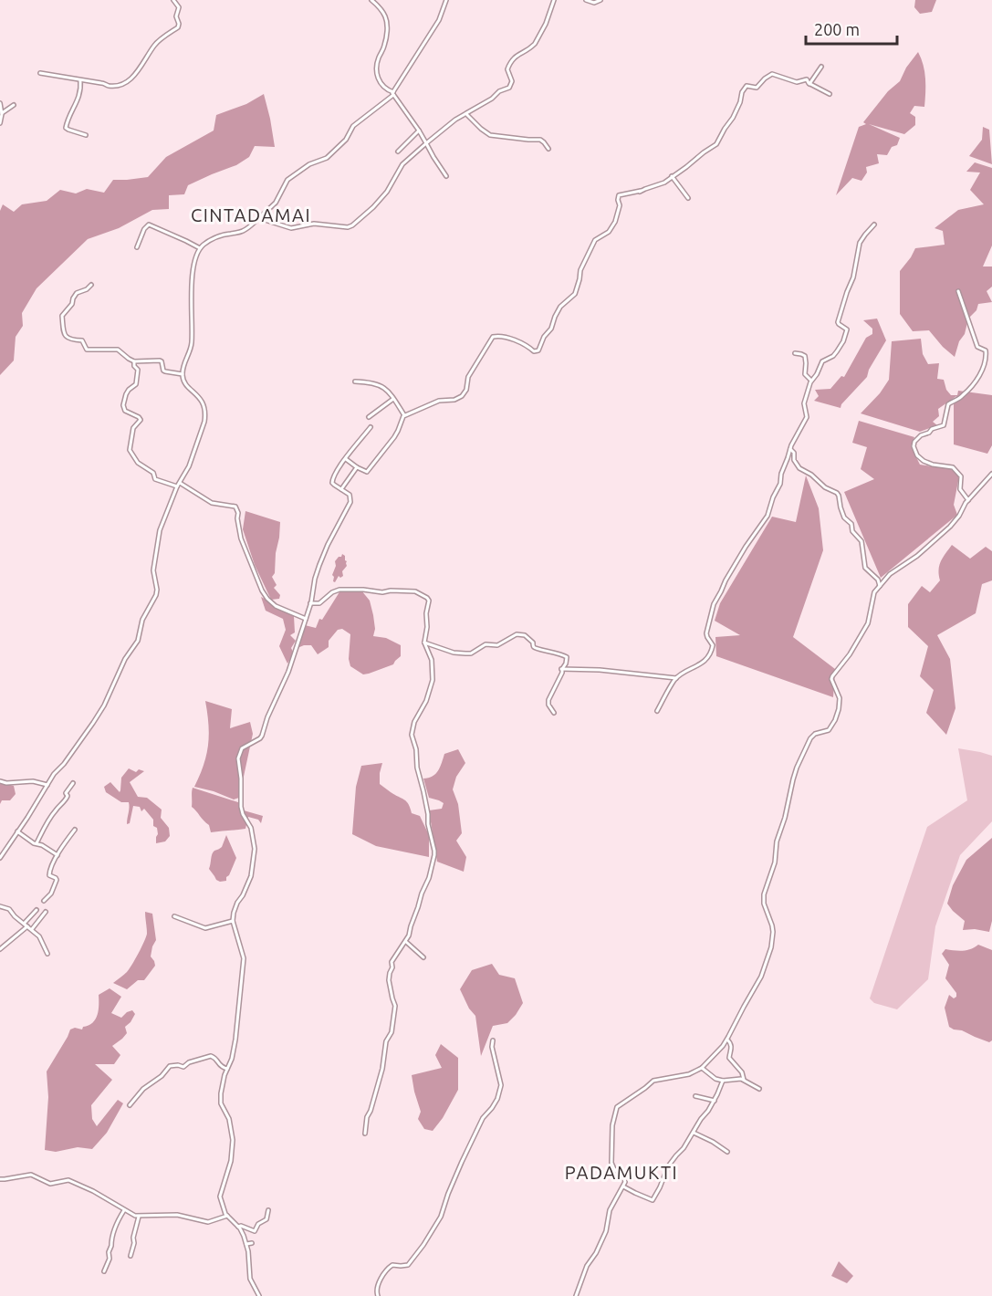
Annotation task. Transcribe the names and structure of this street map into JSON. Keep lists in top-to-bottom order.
{
  "districts": ["CINTADAMAI", "PADAMUKTI"],
  "scale_bar": "200 m"
}
